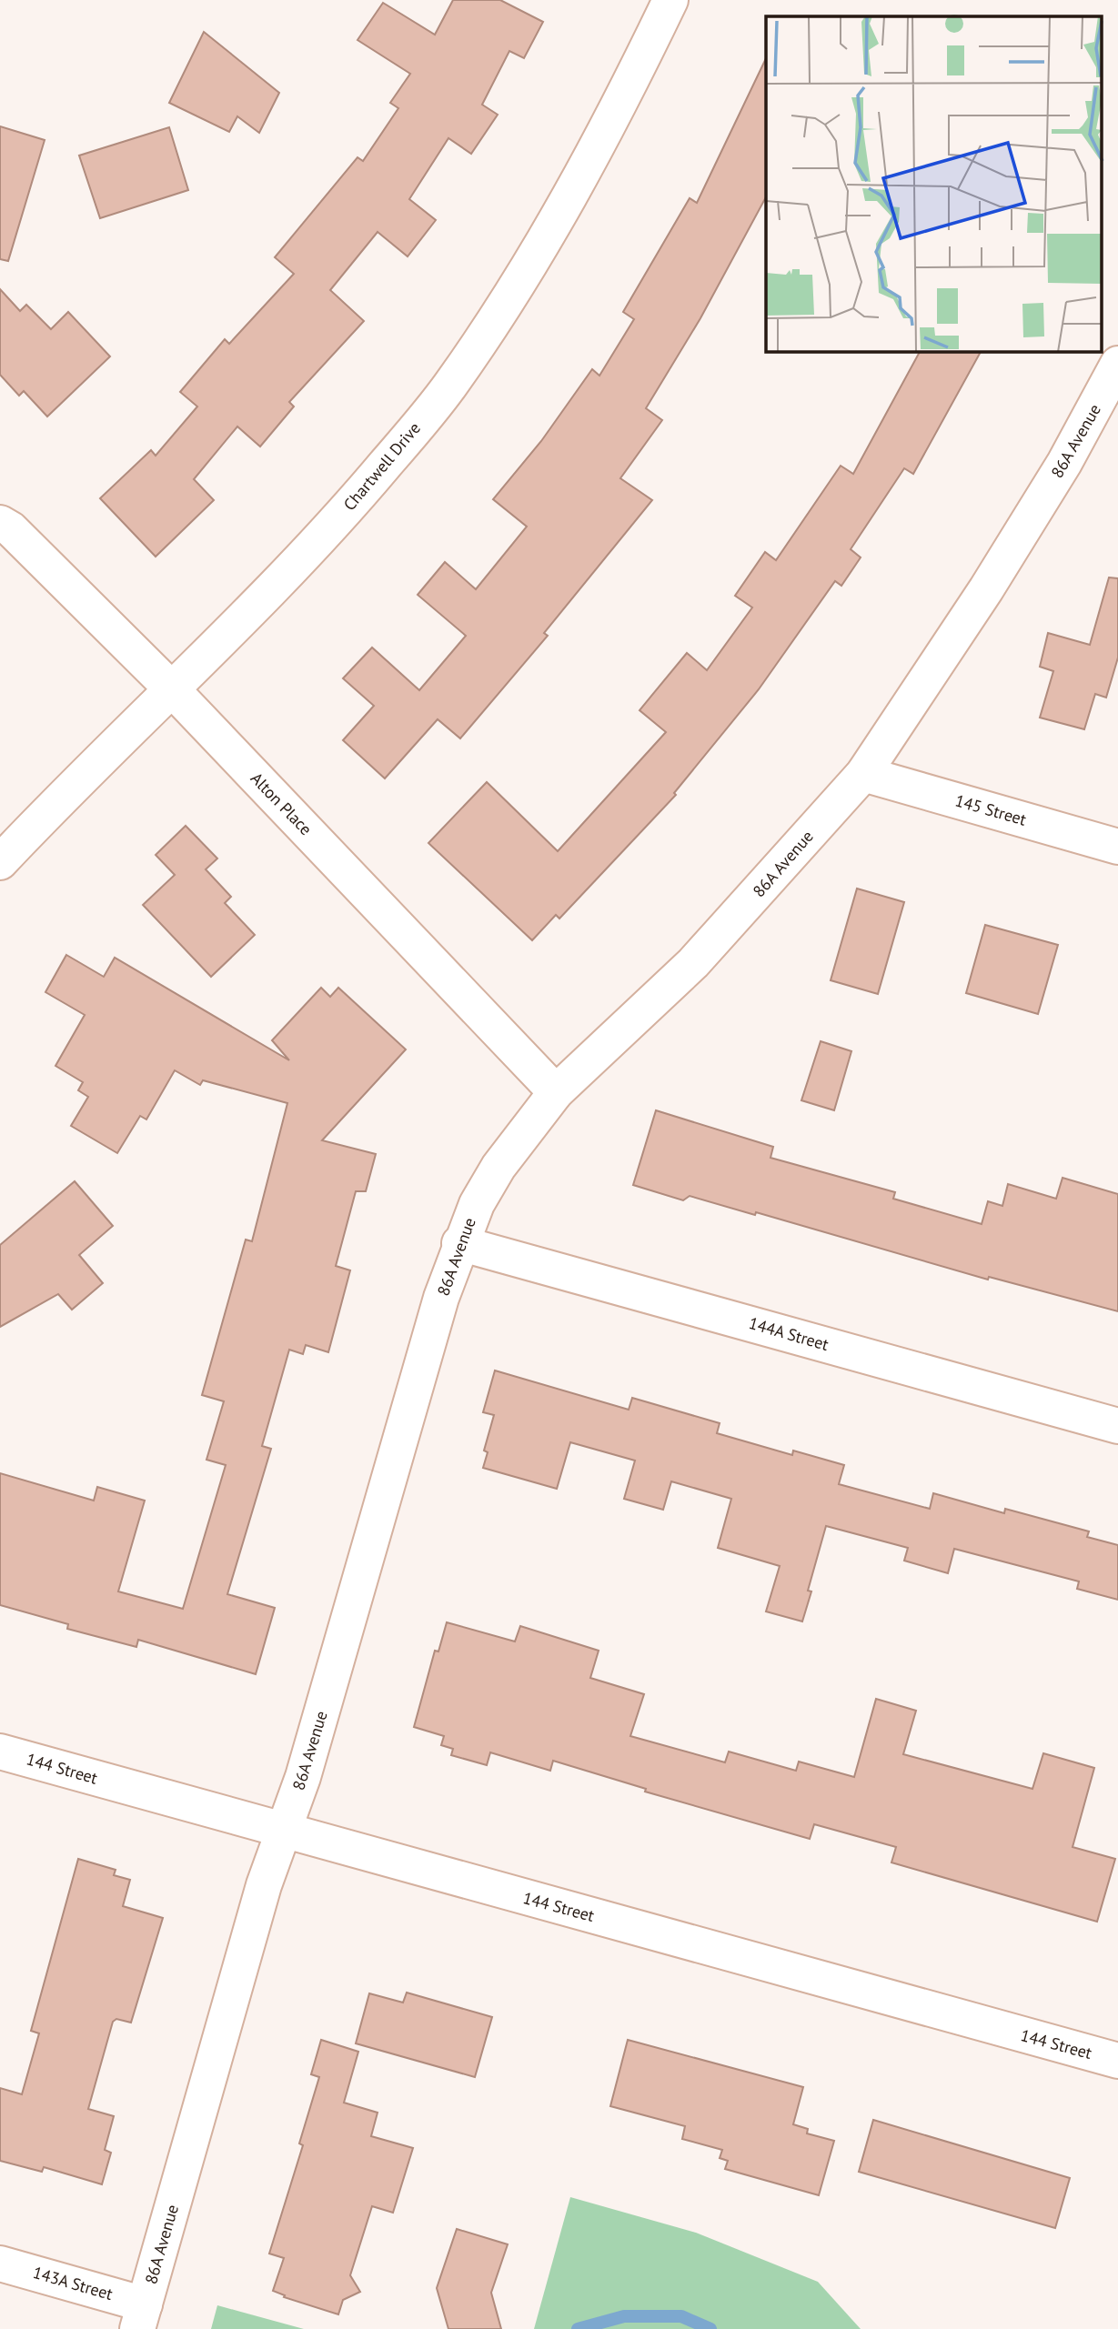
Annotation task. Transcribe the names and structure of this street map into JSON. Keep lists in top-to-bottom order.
{
  "streets": {
    "street": [
      "86A Avenue",
      "Chartwell Drive",
      "Alton Place",
      "145 Street",
      "144A Street",
      "144 Street",
      "143A Street"
    ]
  },
  "crossings": [
    ["86A Avenue", "Alton Place"],
    ["86A Avenue", "145 Street"],
    ["86A Avenue", "144A Street"],
    ["86A Avenue", "144 Street"],
    ["86A Avenue", "143A Street"],
    ["Chartwell Drive", "Alton Place"]
  ]
}
